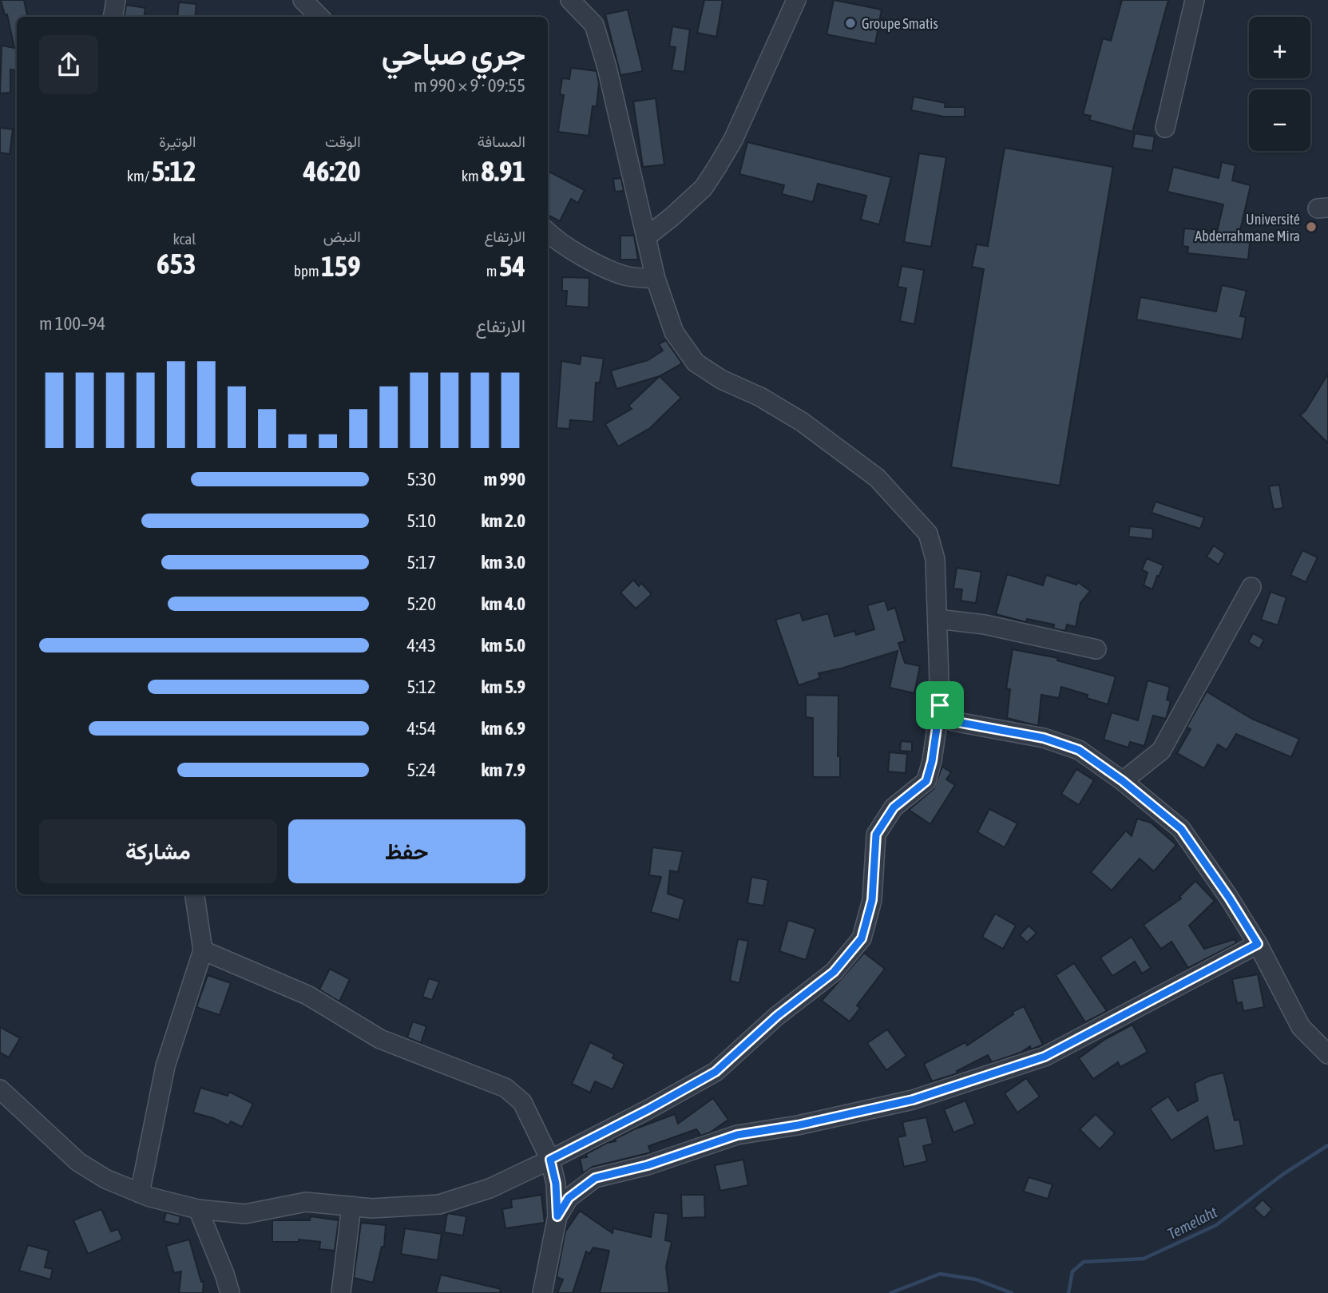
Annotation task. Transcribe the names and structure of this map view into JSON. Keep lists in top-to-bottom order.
{
  "water": ["Temelaht"],
  "places": ["Groupe Smatis", "Université Abderrahmane Mira"],
  "page": {
    "map_buttons": ["+", "−"],
    "heading": ["جري صباحي", "09:55 · 9 × 990 m"],
    "stats": [
      ["المسافة", "8.91 km"],
      ["الوقت", "46:20"],
      ["الوتيرة", "5:12 /km"],
      ["الارتفاع", "54 m"],
      ["النبض", "159 bpm"],
      ["kcal", "653"]
    ],
    "chart": ["الارتفاع", "94–100 m"],
    "list": [
      {
        "name": "990 m",
        "note": "5:30"
      },
      {
        "name": "2.0 km",
        "note": "5:10"
      },
      {
        "name": "3.0 km",
        "note": "5:17"
      },
      {
        "name": "4.0 km",
        "note": "5:20"
      },
      {
        "name": "5.0 km",
        "note": "4:43"
      },
      {
        "name": "5.9 km",
        "note": "5:12"
      },
      {
        "name": "6.9 km",
        "note": "4:54"
      },
      {
        "name": "7.9 km",
        "note": "5:24"
      }
    ],
    "buttons": ["حفظ", "مشاركة"]
  }
}
